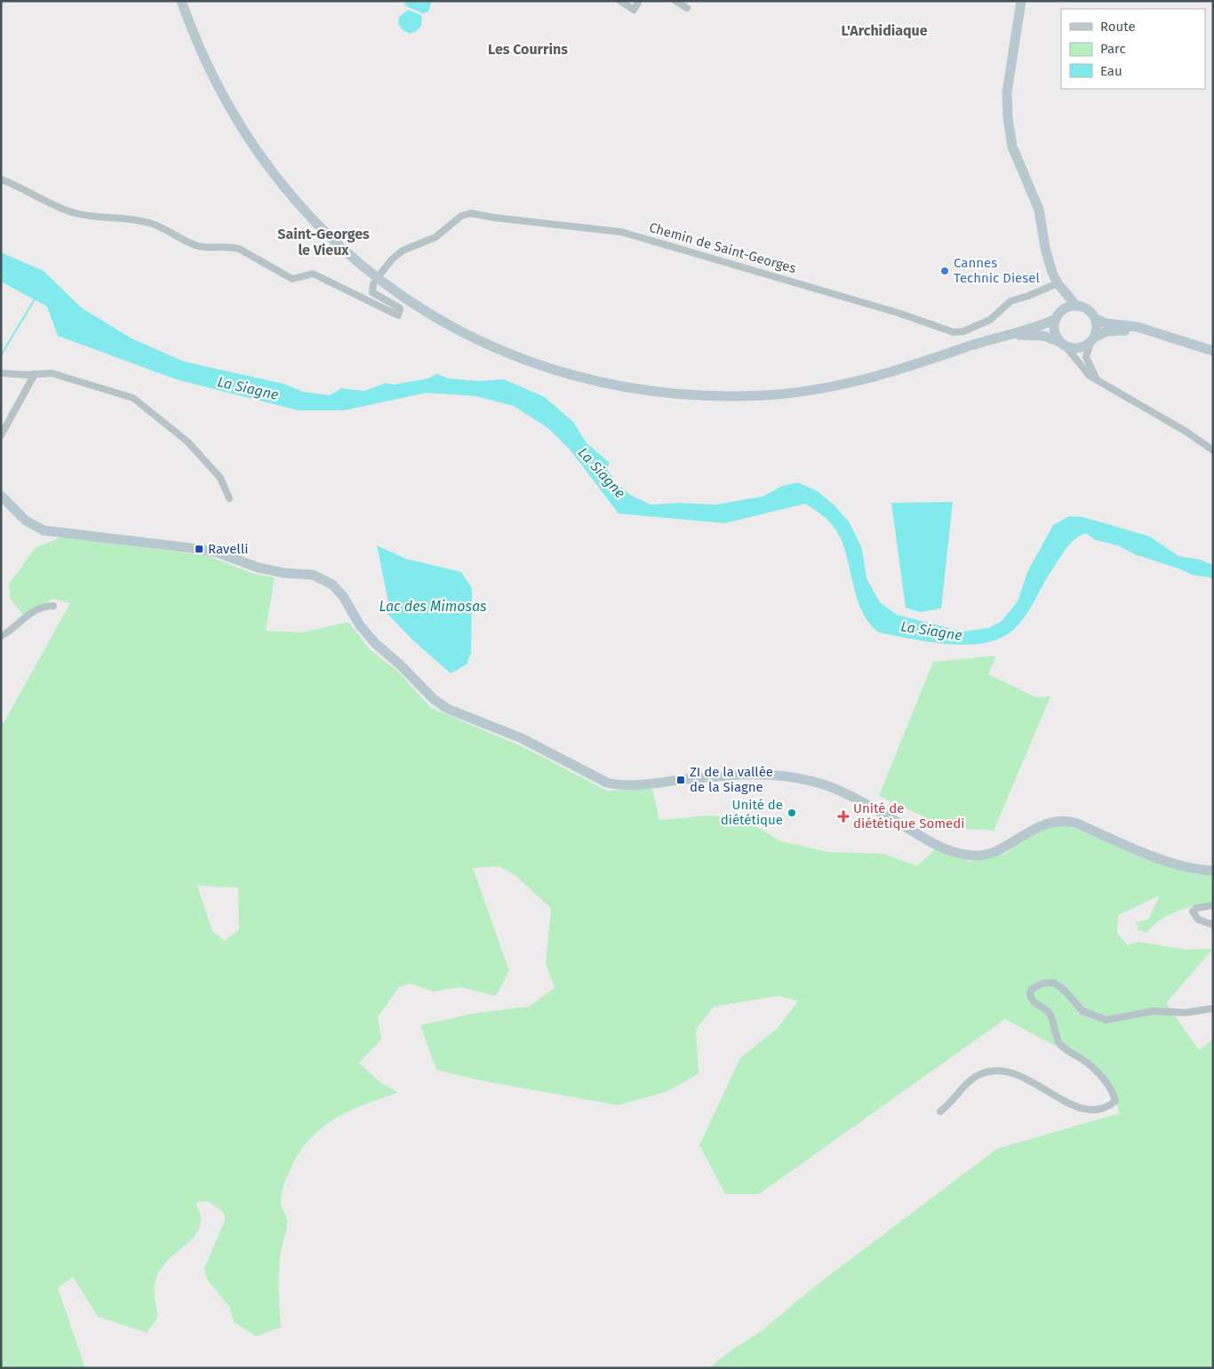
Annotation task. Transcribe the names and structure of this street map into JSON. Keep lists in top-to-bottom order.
{
  "streets": {
    "street": ["Chemin de Saint-Georges"]
  },
  "districts": ["L'Archidiaque", "Les Courrins", "Saint-Georges le Vieux"],
  "water": ["La Siagne", "Lac des Mimosas"],
  "places": {
    "other": ["Cannes Technic Diesel", "Unité de diététique"],
    "transit": ["Ravelli", "ZI de la vallée de la Siagne"],
    "health": ["Unité de diététique Somedi"]
  },
  "legend": ["Route", "Parc", "Eau"]
}
